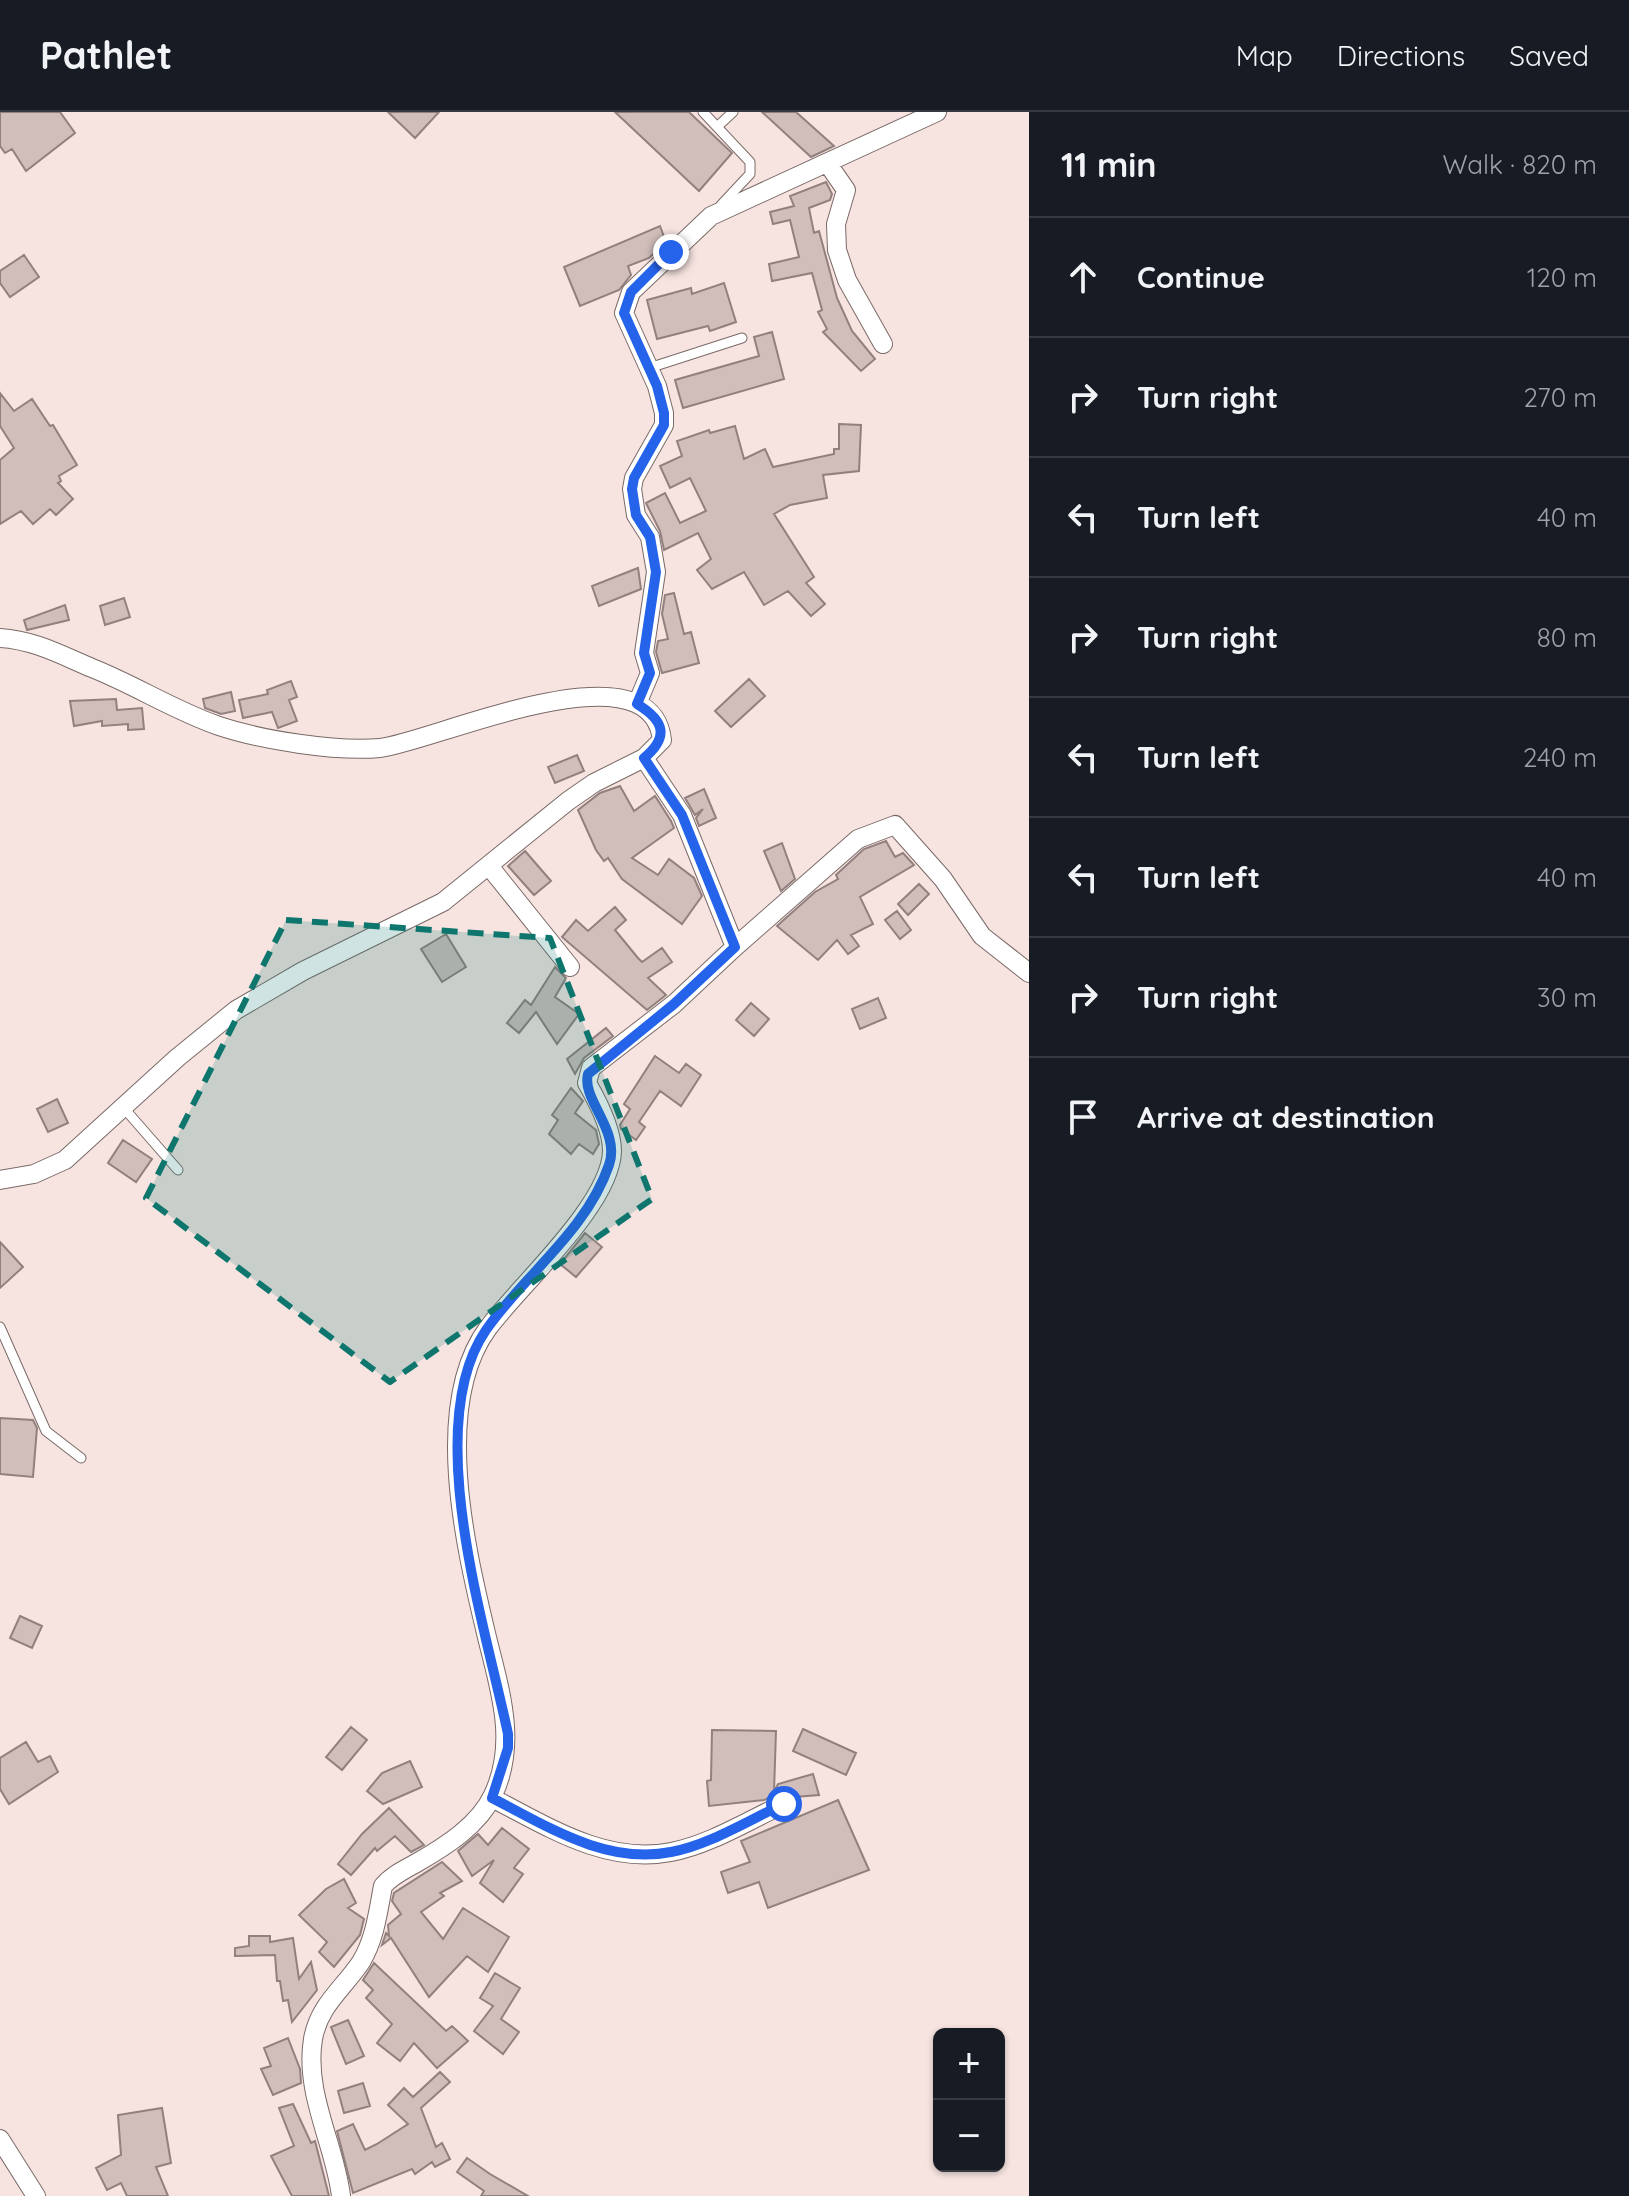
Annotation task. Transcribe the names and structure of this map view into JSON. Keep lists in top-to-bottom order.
{
  "page": {
    "header": "Pathlet",
    "nav": ["Map", "Directions", "Saved"],
    "heading": ["11 min", "Walk · 820 m"],
    "list": [
      ["Continue", "120 m"],
      ["Turn right", "270 m"],
      ["Turn left", "40 m"],
      ["Turn right", "80 m"],
      ["Turn left", "240 m"],
      ["Turn left", "40 m"],
      ["Turn right", "30 m"],
      "Arrive at destination"
    ],
    "map_buttons": ["+", "−"]
  }
}
